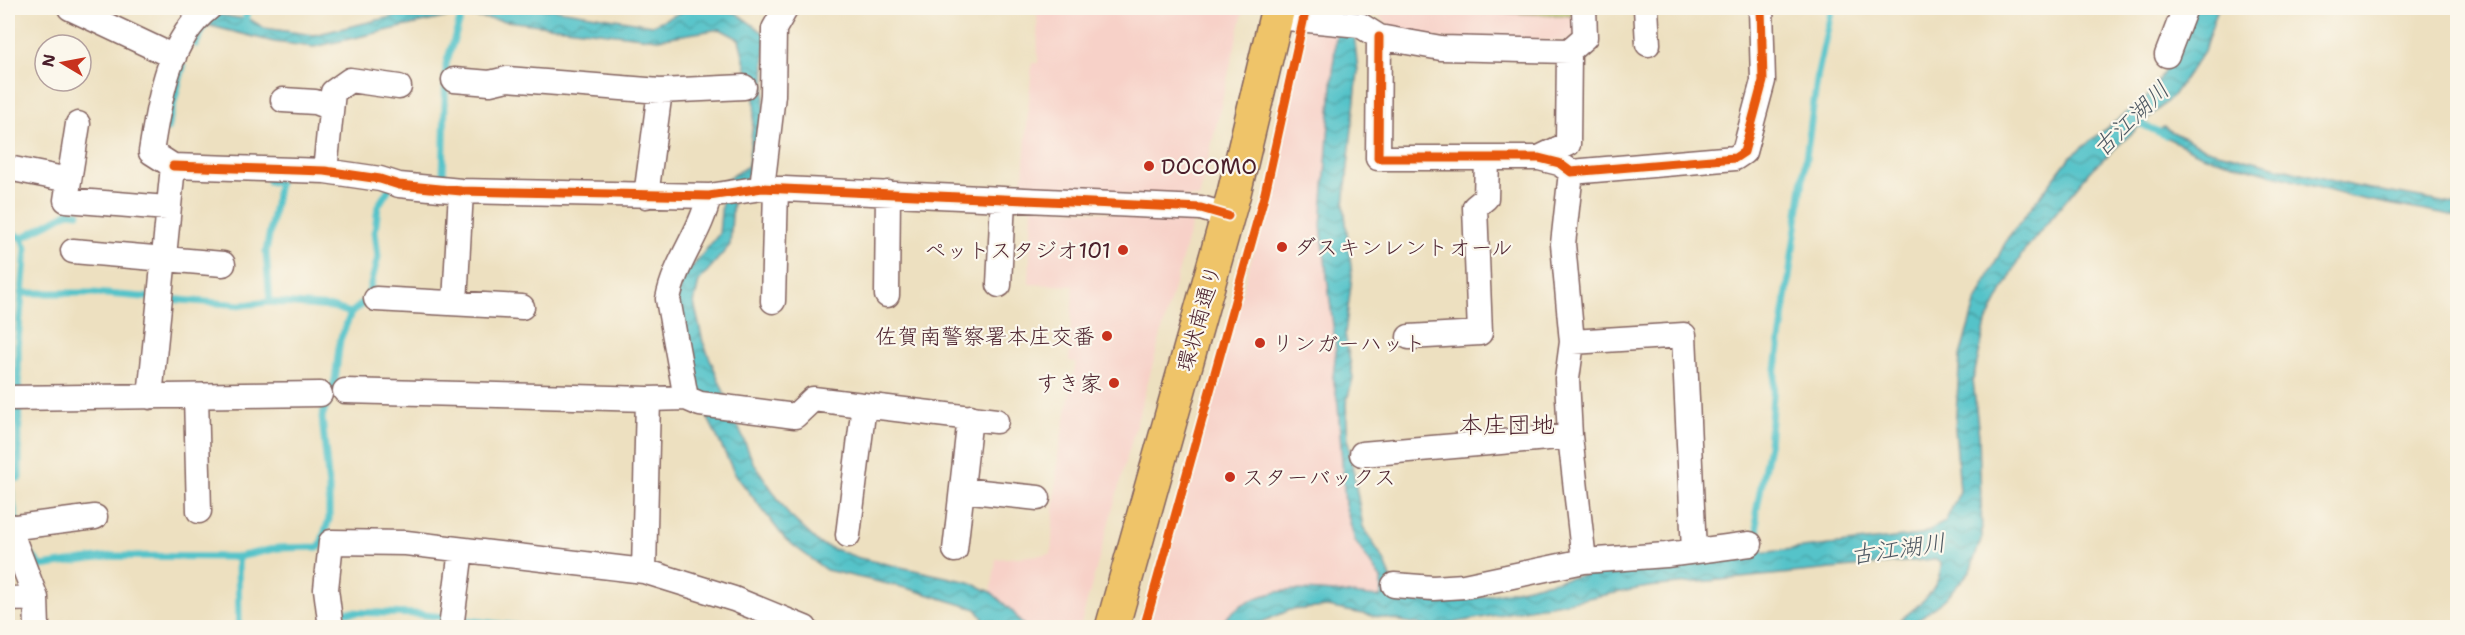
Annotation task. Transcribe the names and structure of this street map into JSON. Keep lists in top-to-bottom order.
{
  "streets": {
    "highway": ["環状南通り"]
  },
  "districts": ["本庄団地"],
  "water": ["古江湖川"],
  "places": [
    "DOCOMO",
    "ダスキンレントオール",
    "ペットスタジオ101",
    "佐賀南警察署本庄交番",
    "リンガーハット",
    "すき家",
    "スターバックス"
  ],
  "north": "left"
}
